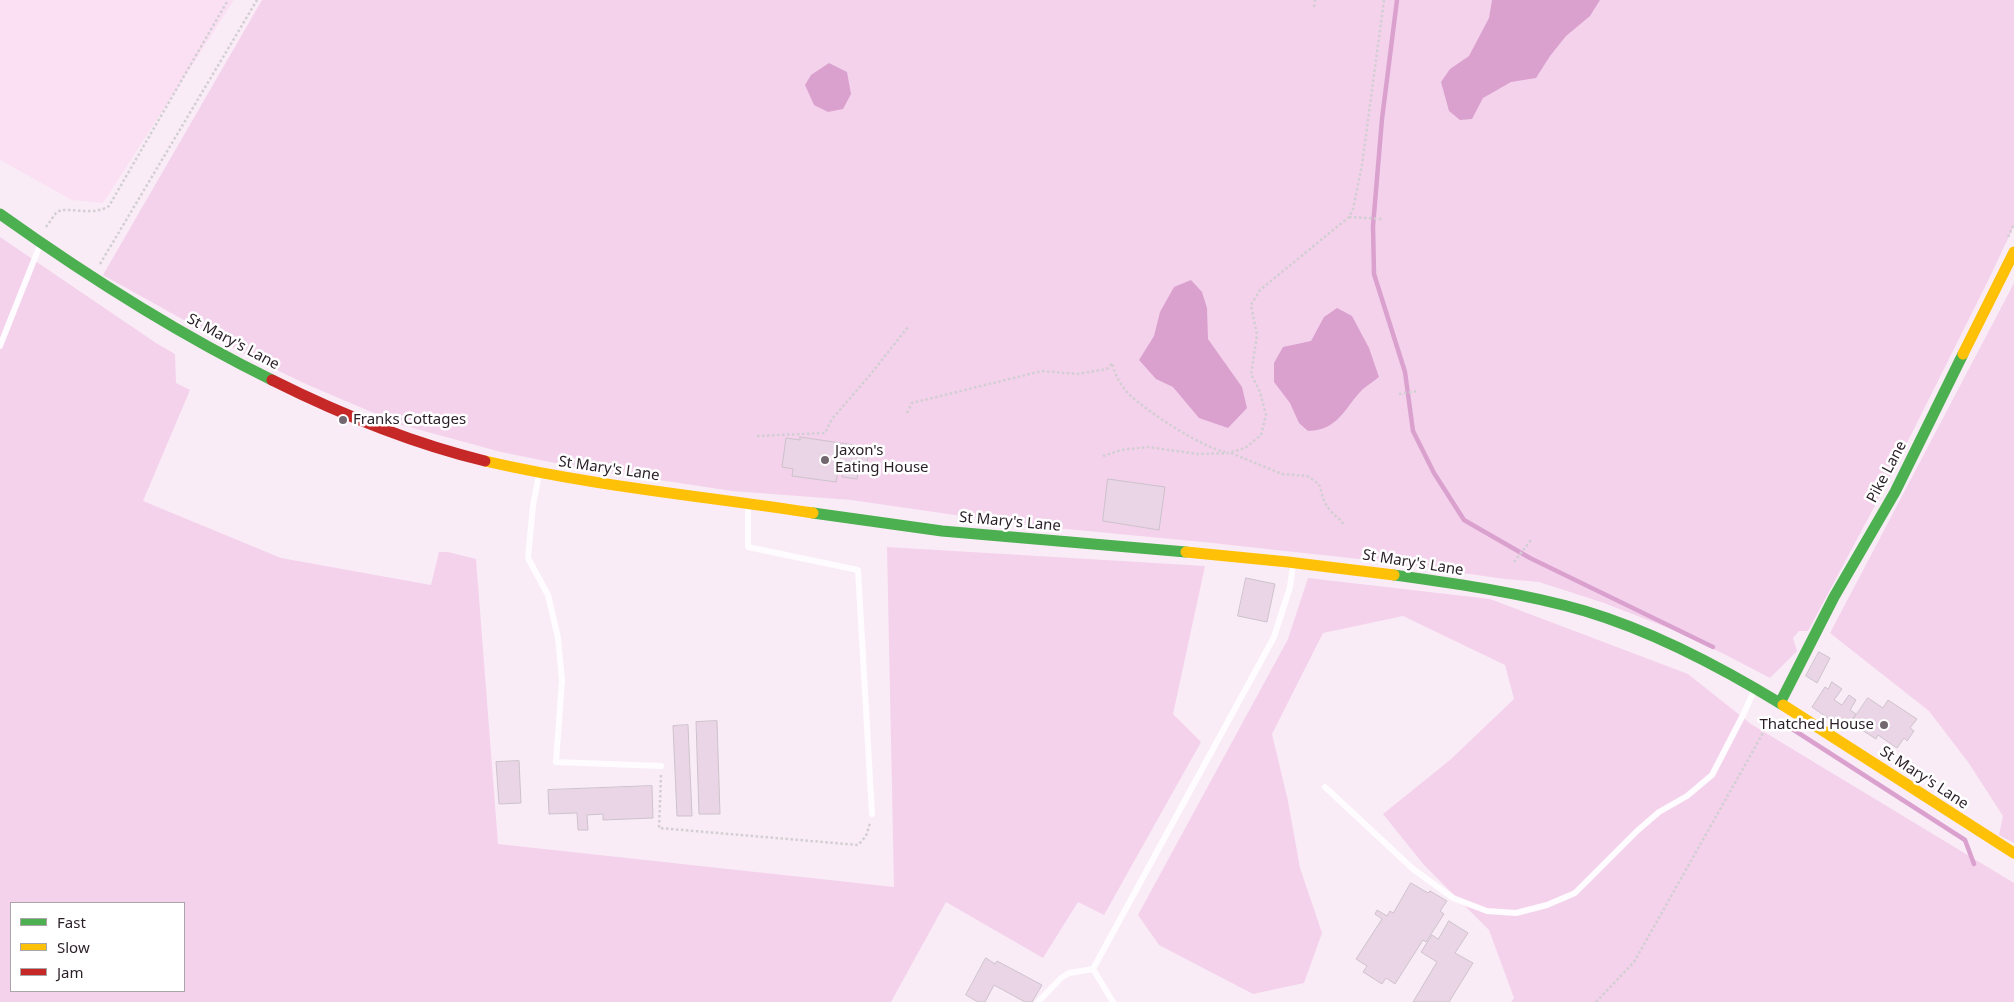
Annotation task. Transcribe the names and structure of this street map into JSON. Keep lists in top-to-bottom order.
{
  "streets": {
    "main road": ["St Mary's Lane", "Pike Lane"]
  },
  "crossings": [
    ["St Mary's Lane", "Pike Lane"]
  ],
  "places": ["Franks Cottages", "Jaxon's Eating House", "Thatched House"],
  "legend": ["Fast", "Slow", "Jam"]
}
